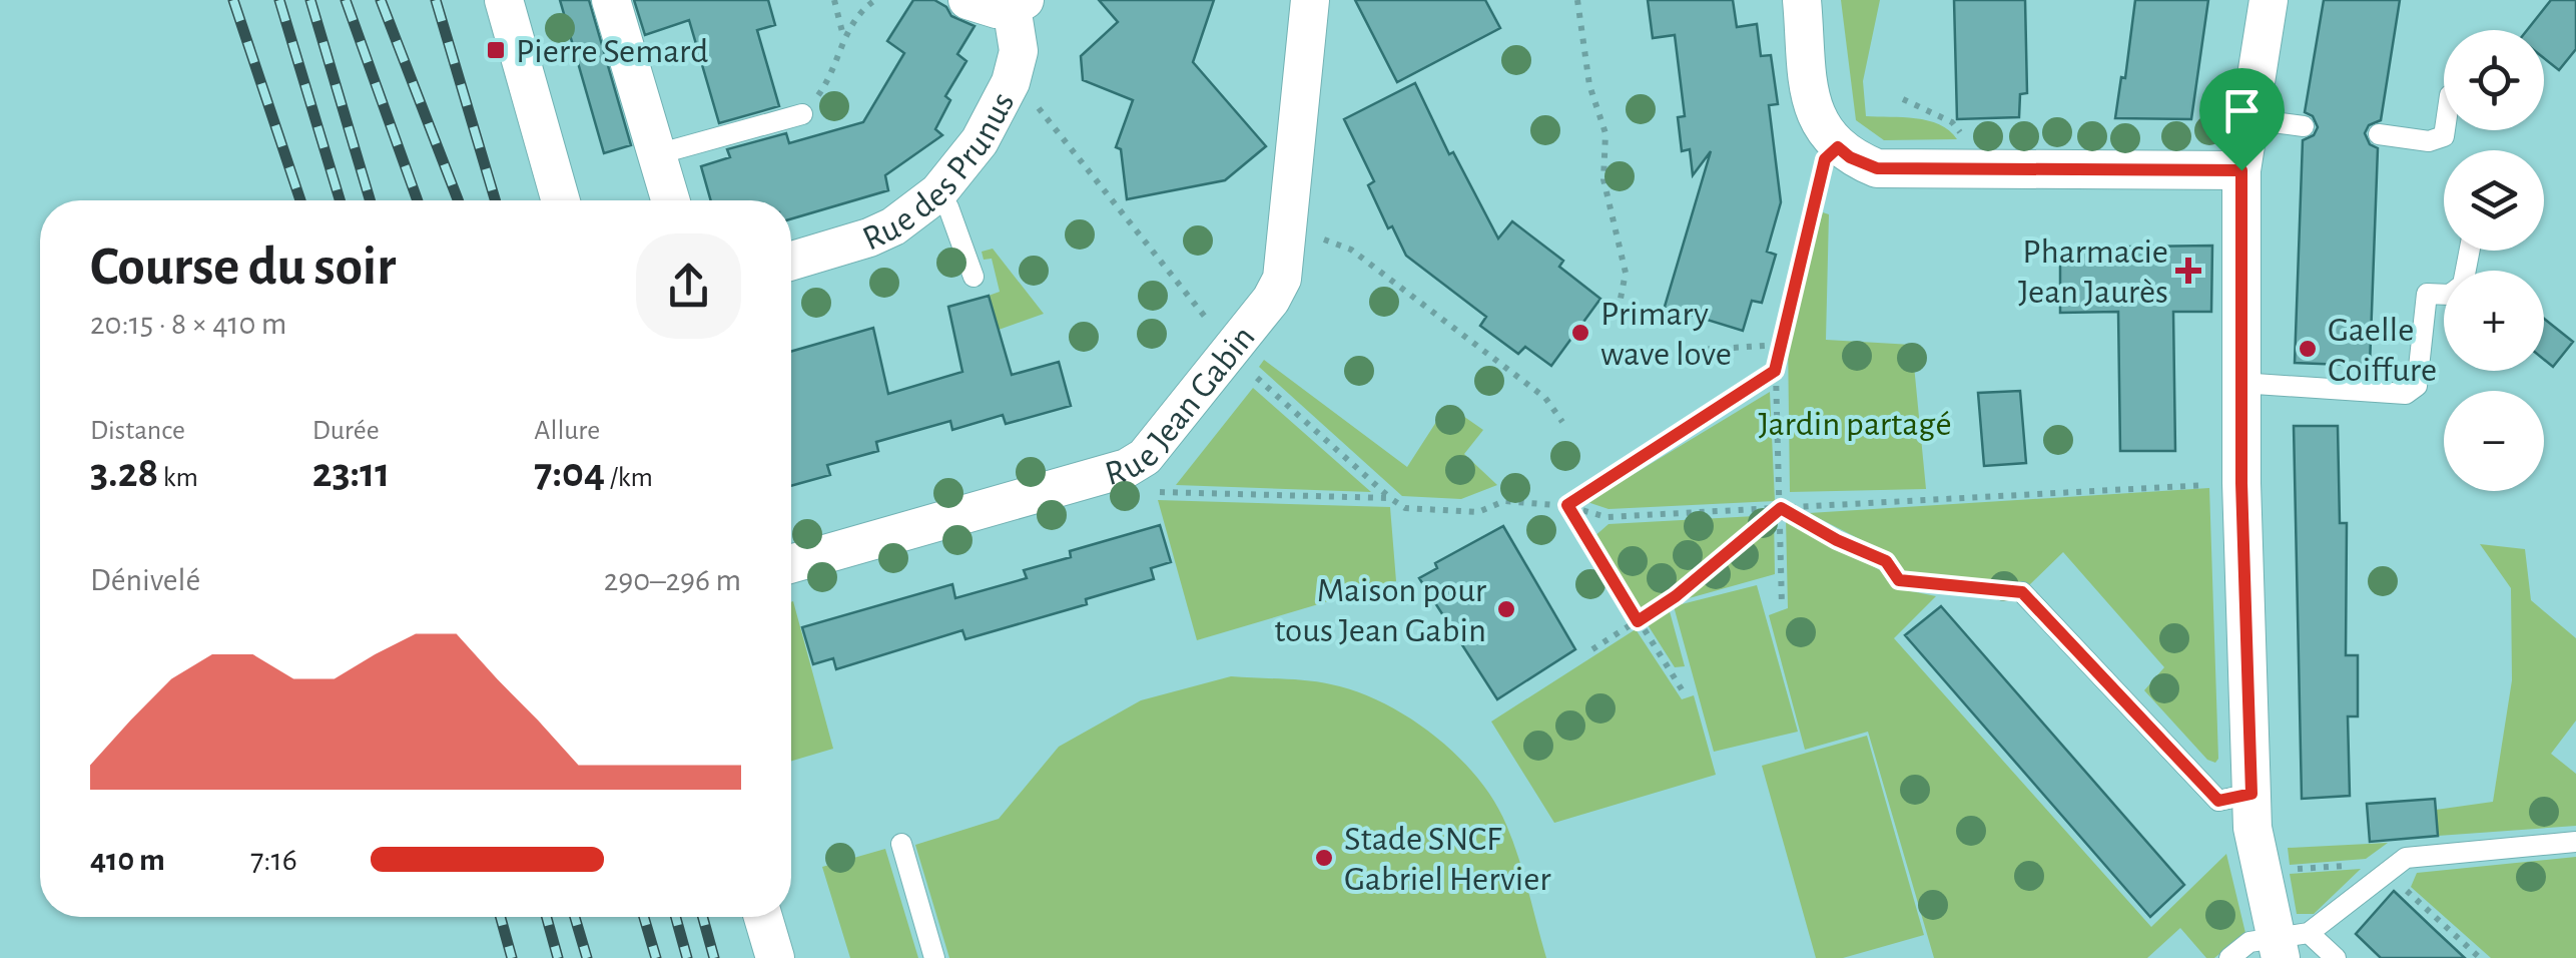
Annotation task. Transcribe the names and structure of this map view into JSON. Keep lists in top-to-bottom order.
{
  "streets": {
    "street": ["Rue des Prunus", "Rue Jean Gabin"]
  },
  "parks": ["Jardin partagé"],
  "places": {
    "transit": ["Pierre Semard"],
    "health": ["Pharmacie Jean Jaurès"],
    "other": [
      "Primary wave love",
      "Gaelle Coiffure",
      "Maison pour tous Jean Gabin",
      "Stade SNCF Gabriel Hervier"
    ]
  },
  "page": {
    "map_buttons": ["+", "−"],
    "heading": ["Course du soir", "20:15 · 8 × 410 m"],
    "stats": [
      ["Distance", "3.28 km"],
      ["Durée", "23:11"],
      ["Allure", "7:04 /km"]
    ],
    "chart": ["Dénivelé", "290–296 m"],
    "list": [
      {
        "name": "410 m",
        "note": "7:16"
      }
    ]
  }
}
